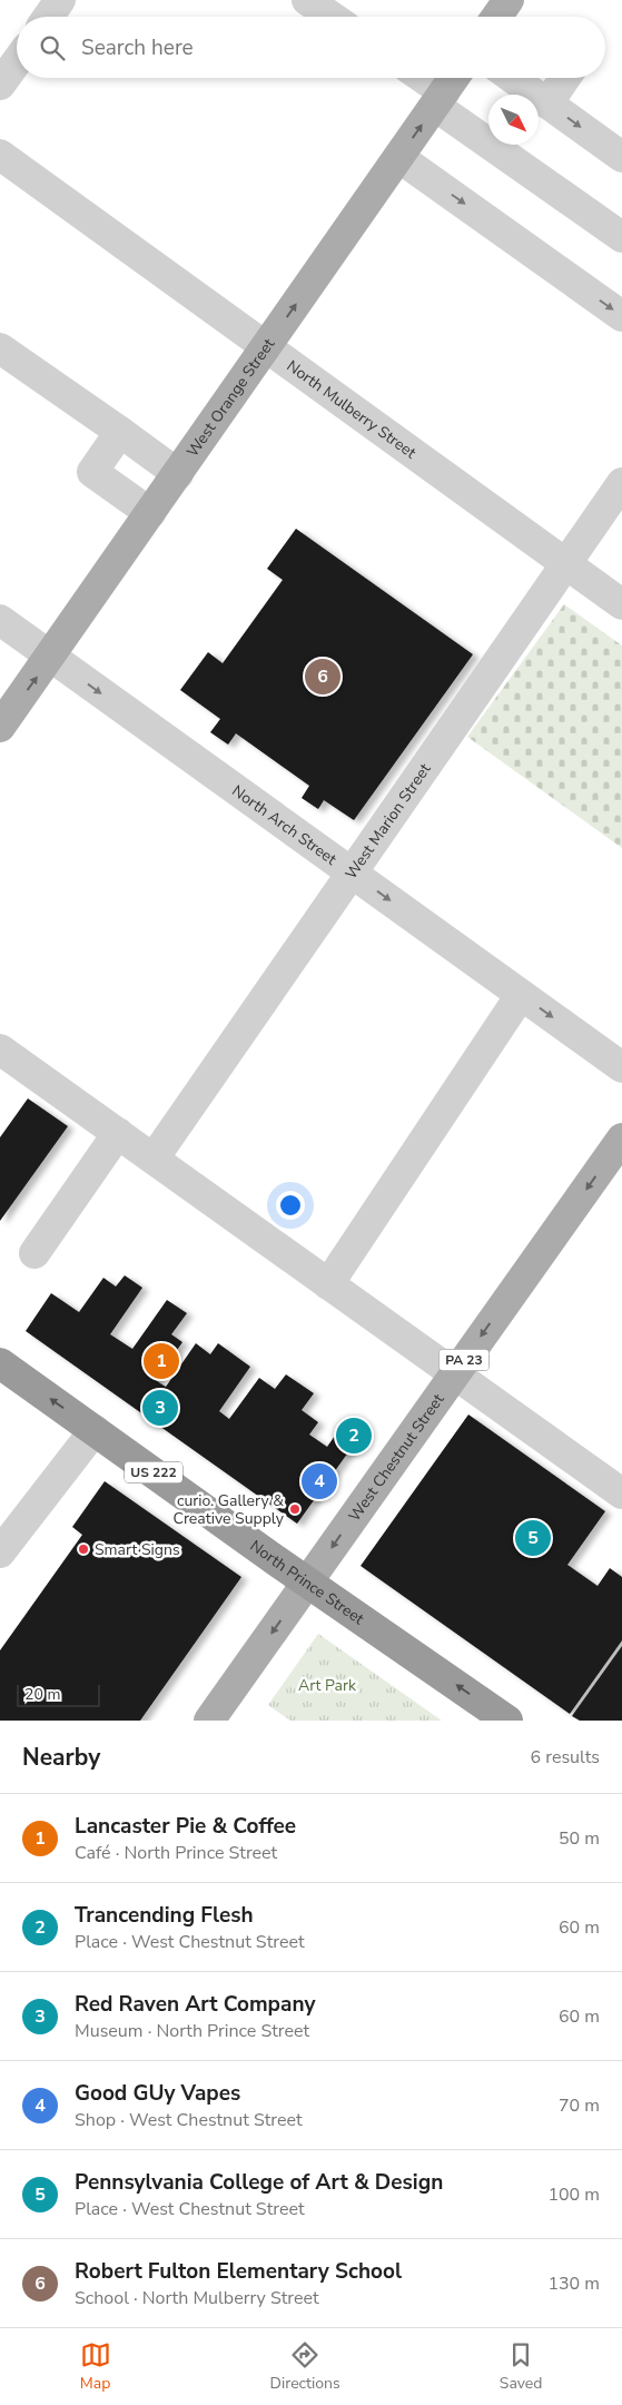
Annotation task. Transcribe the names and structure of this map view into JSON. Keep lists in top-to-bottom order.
{
  "streets": {
    "highway": ["US 222", "North Prince Street"],
    "main road": ["West Orange Street", "PA 23", "West Chestnut Street"],
    "street": ["North Mulberry Street", "West Marion Street", "North Arch Street"]
  },
  "crossings": [
    ["West Orange Street", "North Mulberry Street"],
    ["West Orange Street", "North Arch Street"],
    ["North Mulberry Street", "West Marion Street"],
    ["West Marion Street", "North Arch Street"],
    ["West Chestnut Street", "North Prince Street"]
  ],
  "one_way": [
    "West Orange Street",
    "North Arch Street",
    "West Chestnut Street",
    "North Prince Street"
  ],
  "parks": ["Art Park"],
  "places": ["curio. Gallery & Creative Supply", "Smart Signs"],
  "scale_bar": "20 m",
  "north": "bottom right",
  "page": {
    "search": "Search here",
    "pins": [
      "6",
      "1",
      "3",
      "2",
      "4",
      "5"
    ],
    "scale": "20 m",
    "heading": ["Nearby", "6 results"],
    "list": [
      {
        "mark": "1",
        "name": "Lancaster Pie & Coffee",
        "note": "Café · North Prince Street",
        "value": "50 m"
      },
      {
        "mark": "2",
        "name": "Trancending Flesh",
        "note": "Place · West Chestnut Street",
        "value": "60 m"
      },
      {
        "mark": "3",
        "name": "Red Raven Art Company",
        "note": "Museum · North Prince Street",
        "value": "60 m"
      },
      {
        "mark": "4",
        "name": "Good GUy Vapes",
        "note": "Shop · West Chestnut Street",
        "value": "70 m"
      },
      {
        "mark": "5",
        "name": "Pennsylvania College of Art & Design",
        "note": "Place · West Chestnut Street",
        "value": "100 m"
      },
      {
        "mark": "6",
        "name": "Robert Fulton Elementary School",
        "note": "School · North Mulberry Street",
        "value": "130 m"
      }
    ],
    "nav": ["Map", "Directions", "Saved"]
  }
}
